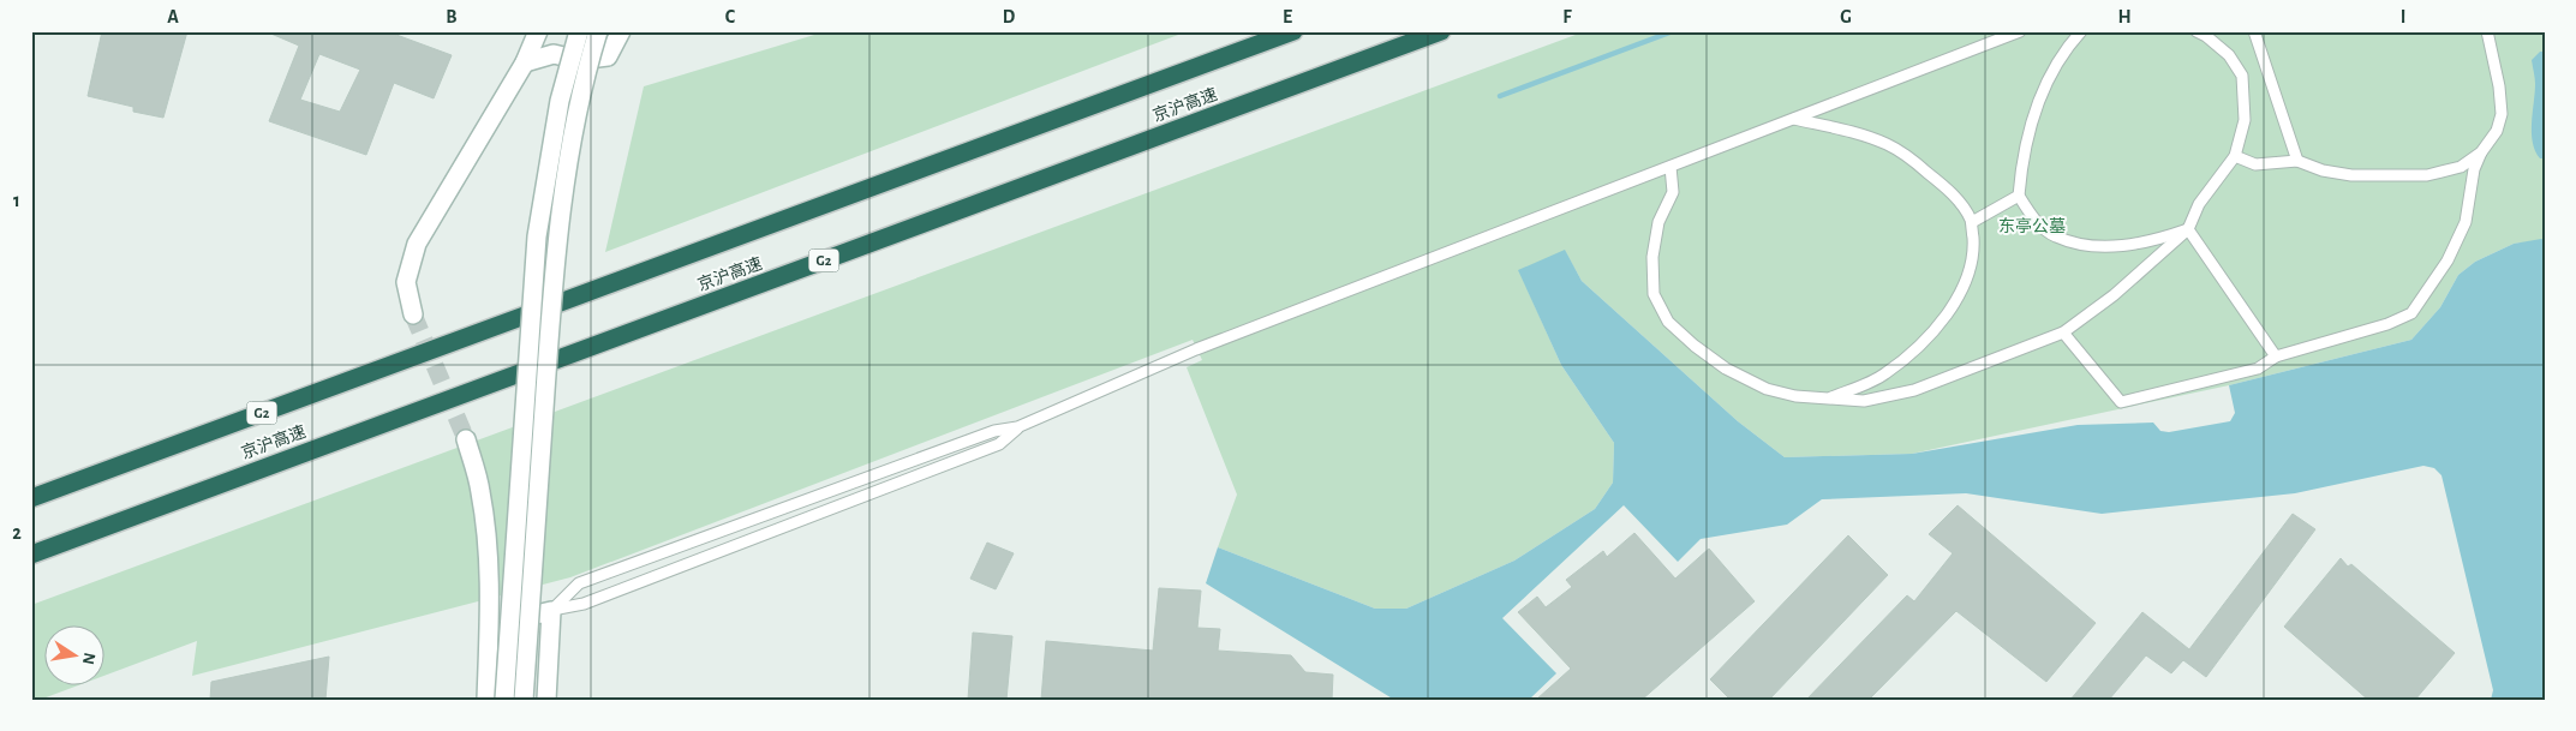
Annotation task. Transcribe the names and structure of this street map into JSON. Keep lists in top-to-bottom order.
{
  "streets": {
    "highway": ["京沪高速", "G2"]
  },
  "parks": ["东亭公墓"],
  "north": "right",
  "grid": {
    "columns": [
      "A",
      "B",
      "C",
      "D",
      "E",
      "F",
      "G",
      "H",
      "I"
    ],
    "rows": ["1", "2"]
  }
}
